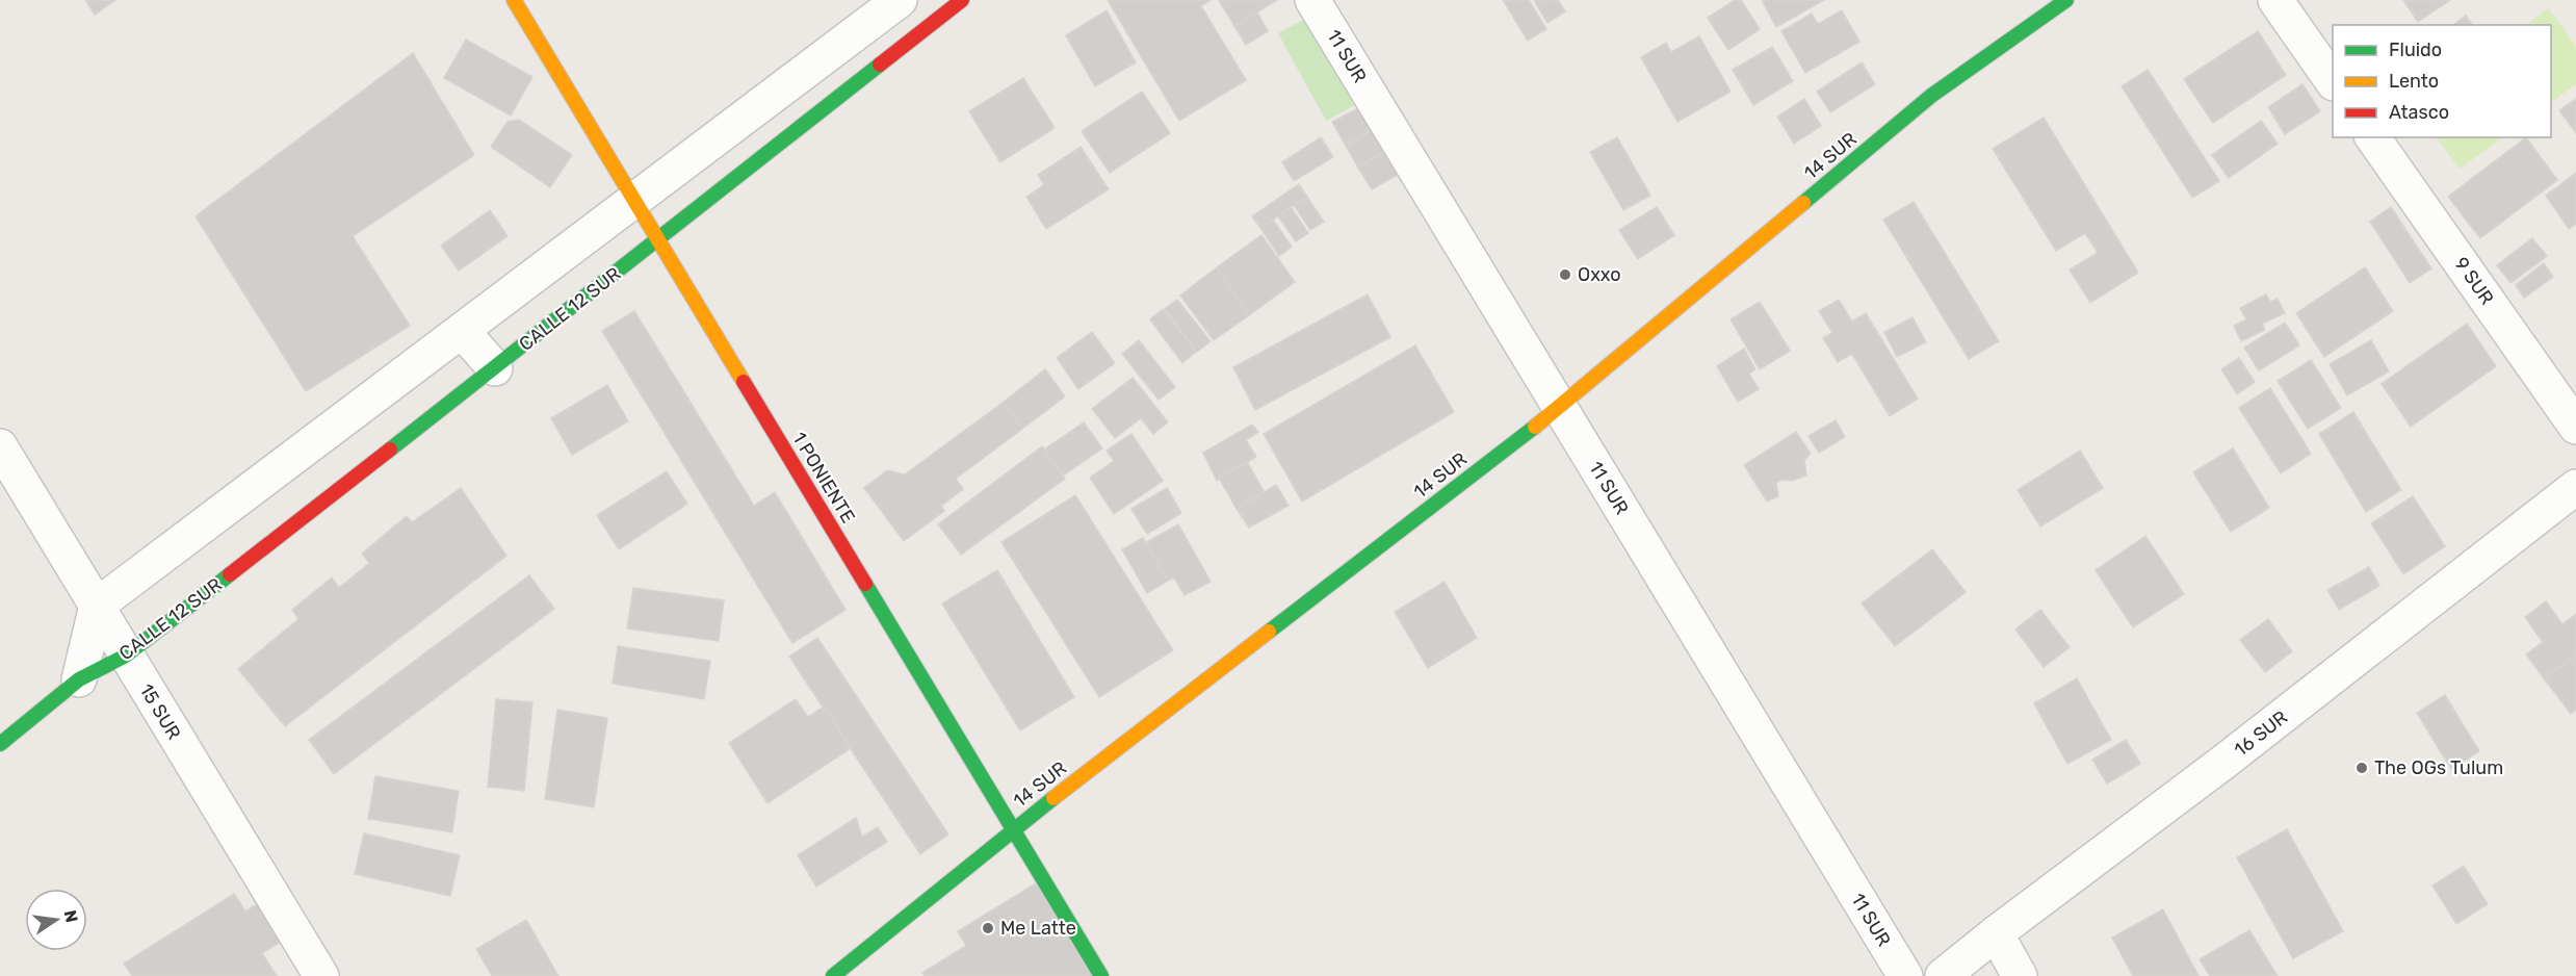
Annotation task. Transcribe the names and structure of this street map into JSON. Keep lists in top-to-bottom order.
{
  "streets": {
    "street": [
      "11 SUR",
      "14 SUR",
      "9 SUR",
      "CALLE 12 SUR",
      "1 PONIENTE",
      "15 SUR",
      "16 SUR"
    ]
  },
  "crossings": [
    ["11 SUR", "14 SUR"],
    ["14 SUR", "1 PONIENTE"],
    ["CALLE 12 SUR", "1 PONIENTE"],
    ["CALLE 12 SUR", "15 SUR"]
  ],
  "places": ["Oxxo", "The OGs Tulum", "Me Latte"],
  "legend": ["Fluido", "Lento", "Atasco"],
  "north": "right"
}
